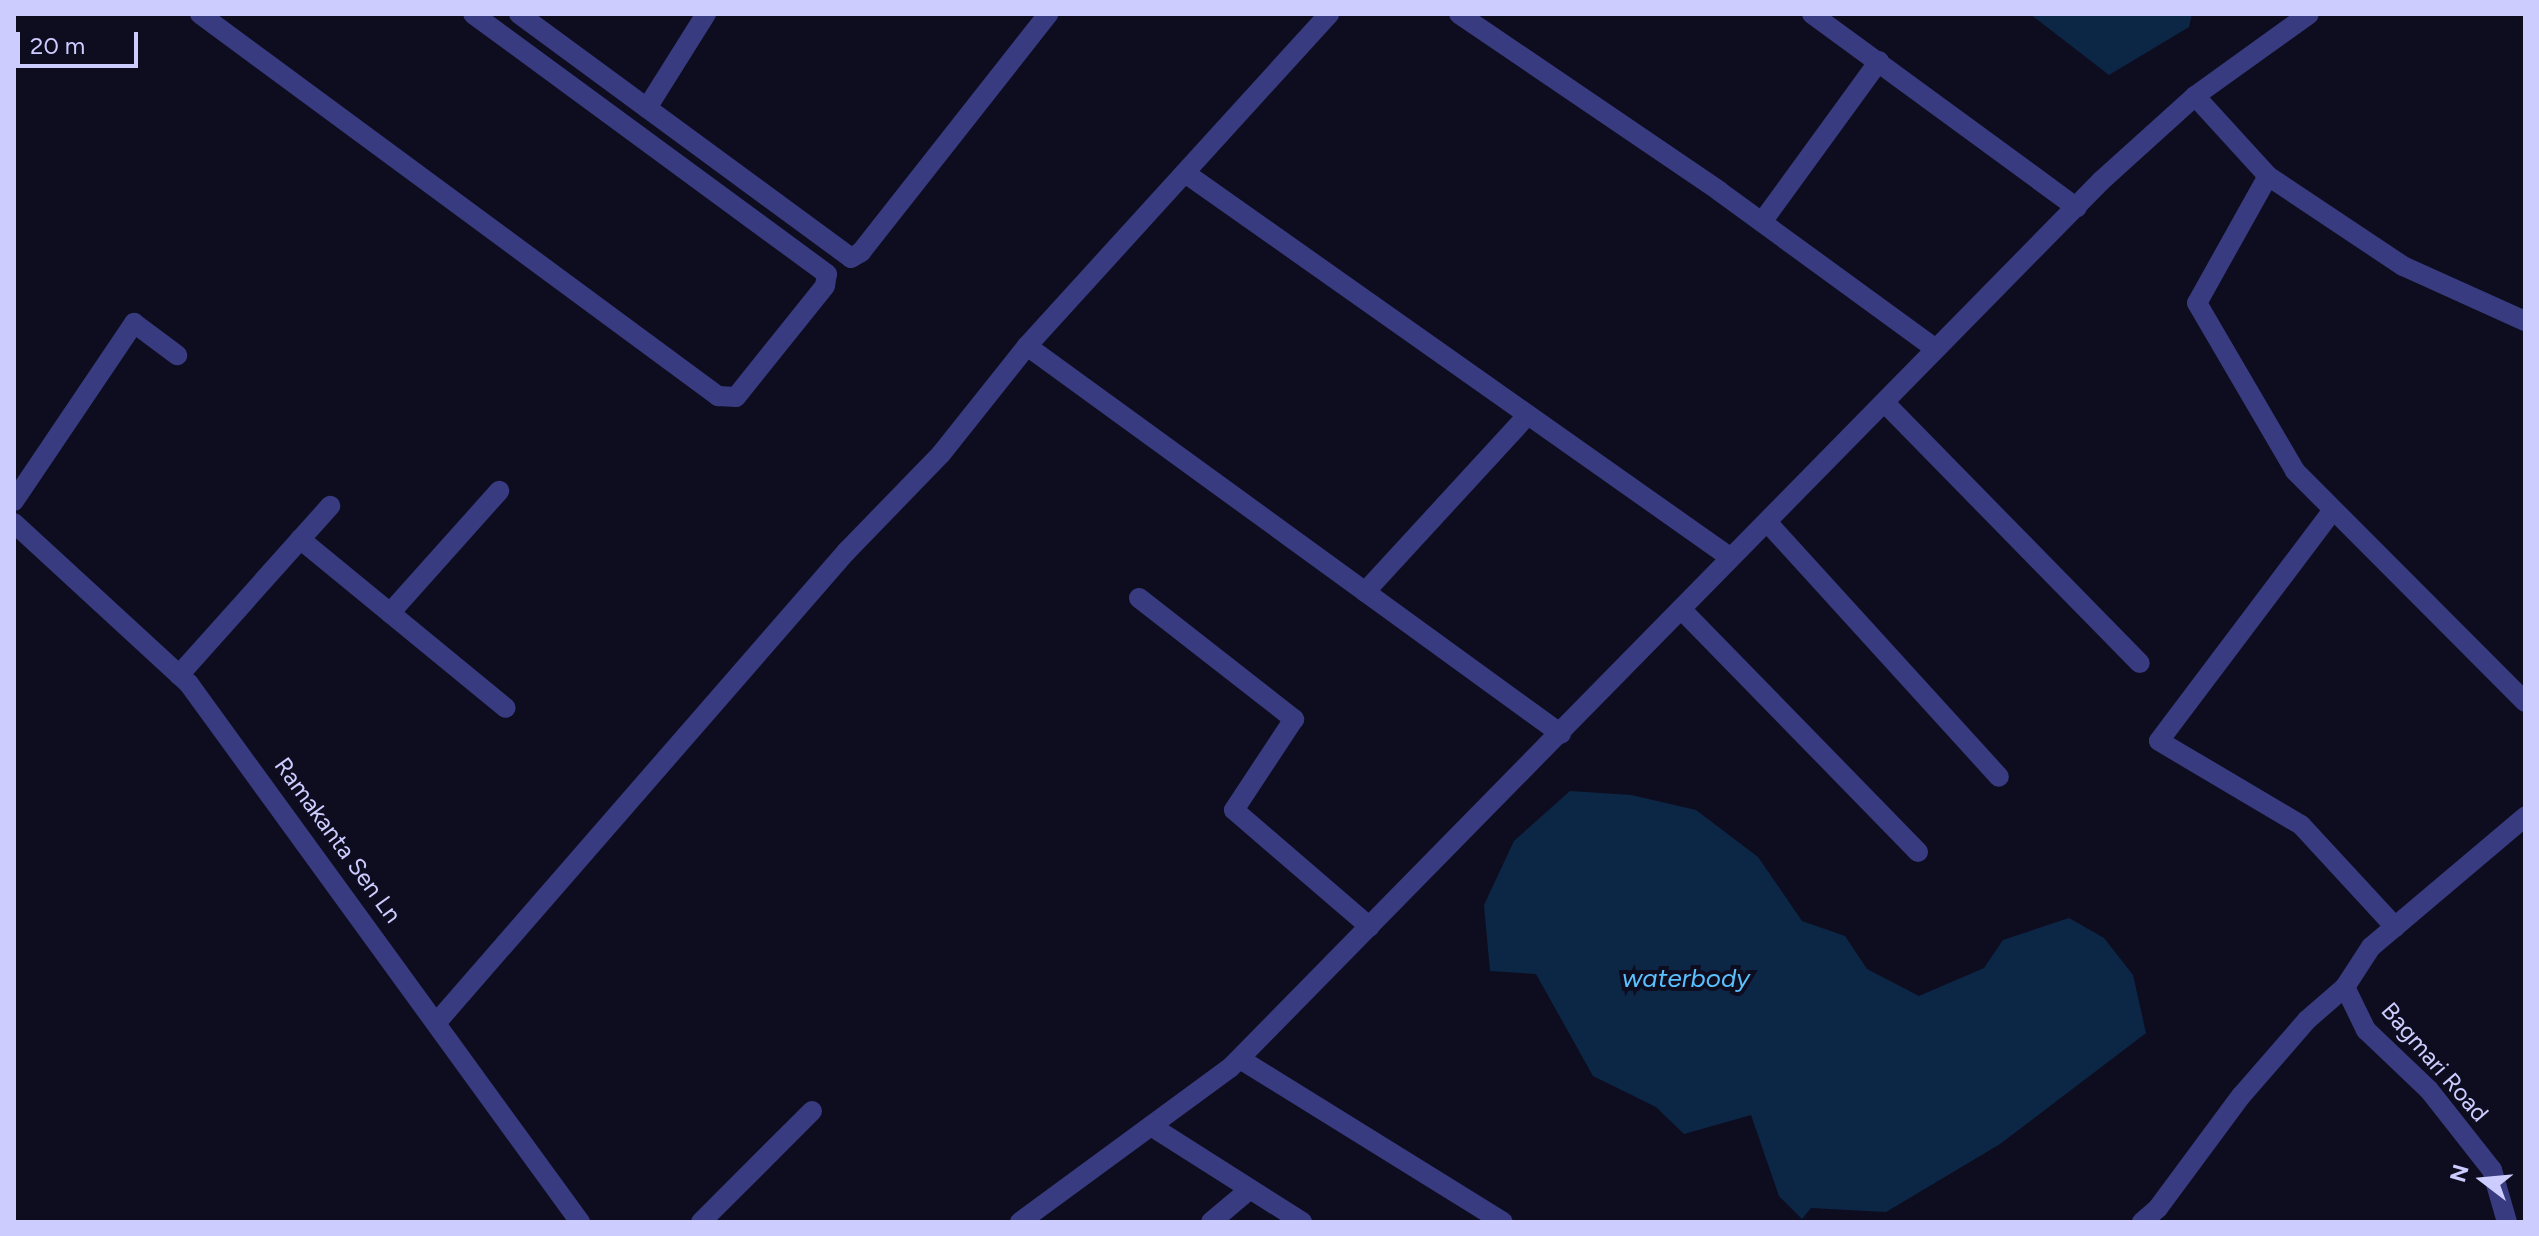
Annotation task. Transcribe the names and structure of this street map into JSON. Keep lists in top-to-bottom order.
{
  "streets": {
    "street": ["Ramakanta Sen Ln", "Bagmari Road"]
  },
  "water": ["waterbody"],
  "scale_bar": "20 m",
  "north": "left"
}
